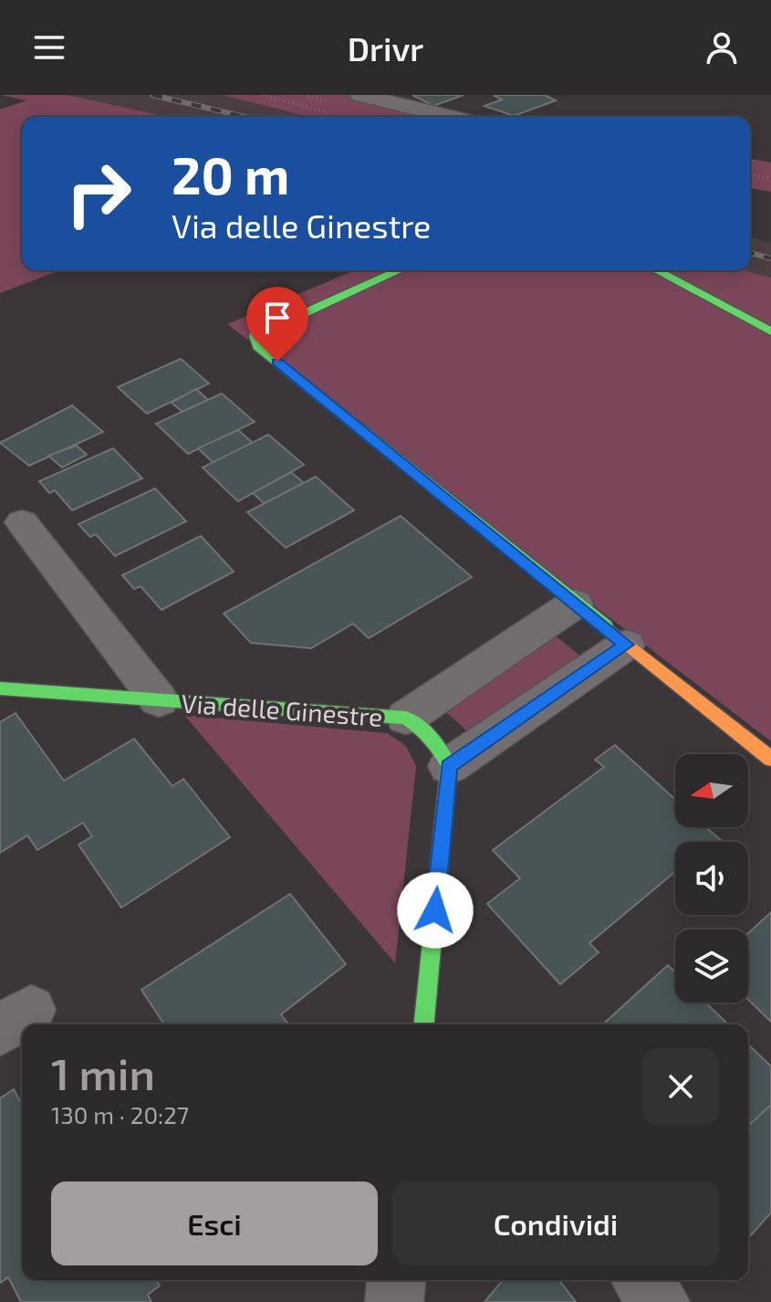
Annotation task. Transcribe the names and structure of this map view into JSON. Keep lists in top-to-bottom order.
{
  "streets": {
    "street": ["Via delle Ginestre"]
  },
  "north": "left",
  "page": {
    "header": "Drivr",
    "turn": ["20 m", "Via delle Ginestre"],
    "heading": ["1 min", "130 m · 20:27"],
    "buttons": ["Esci", "Condividi"]
  }
}
